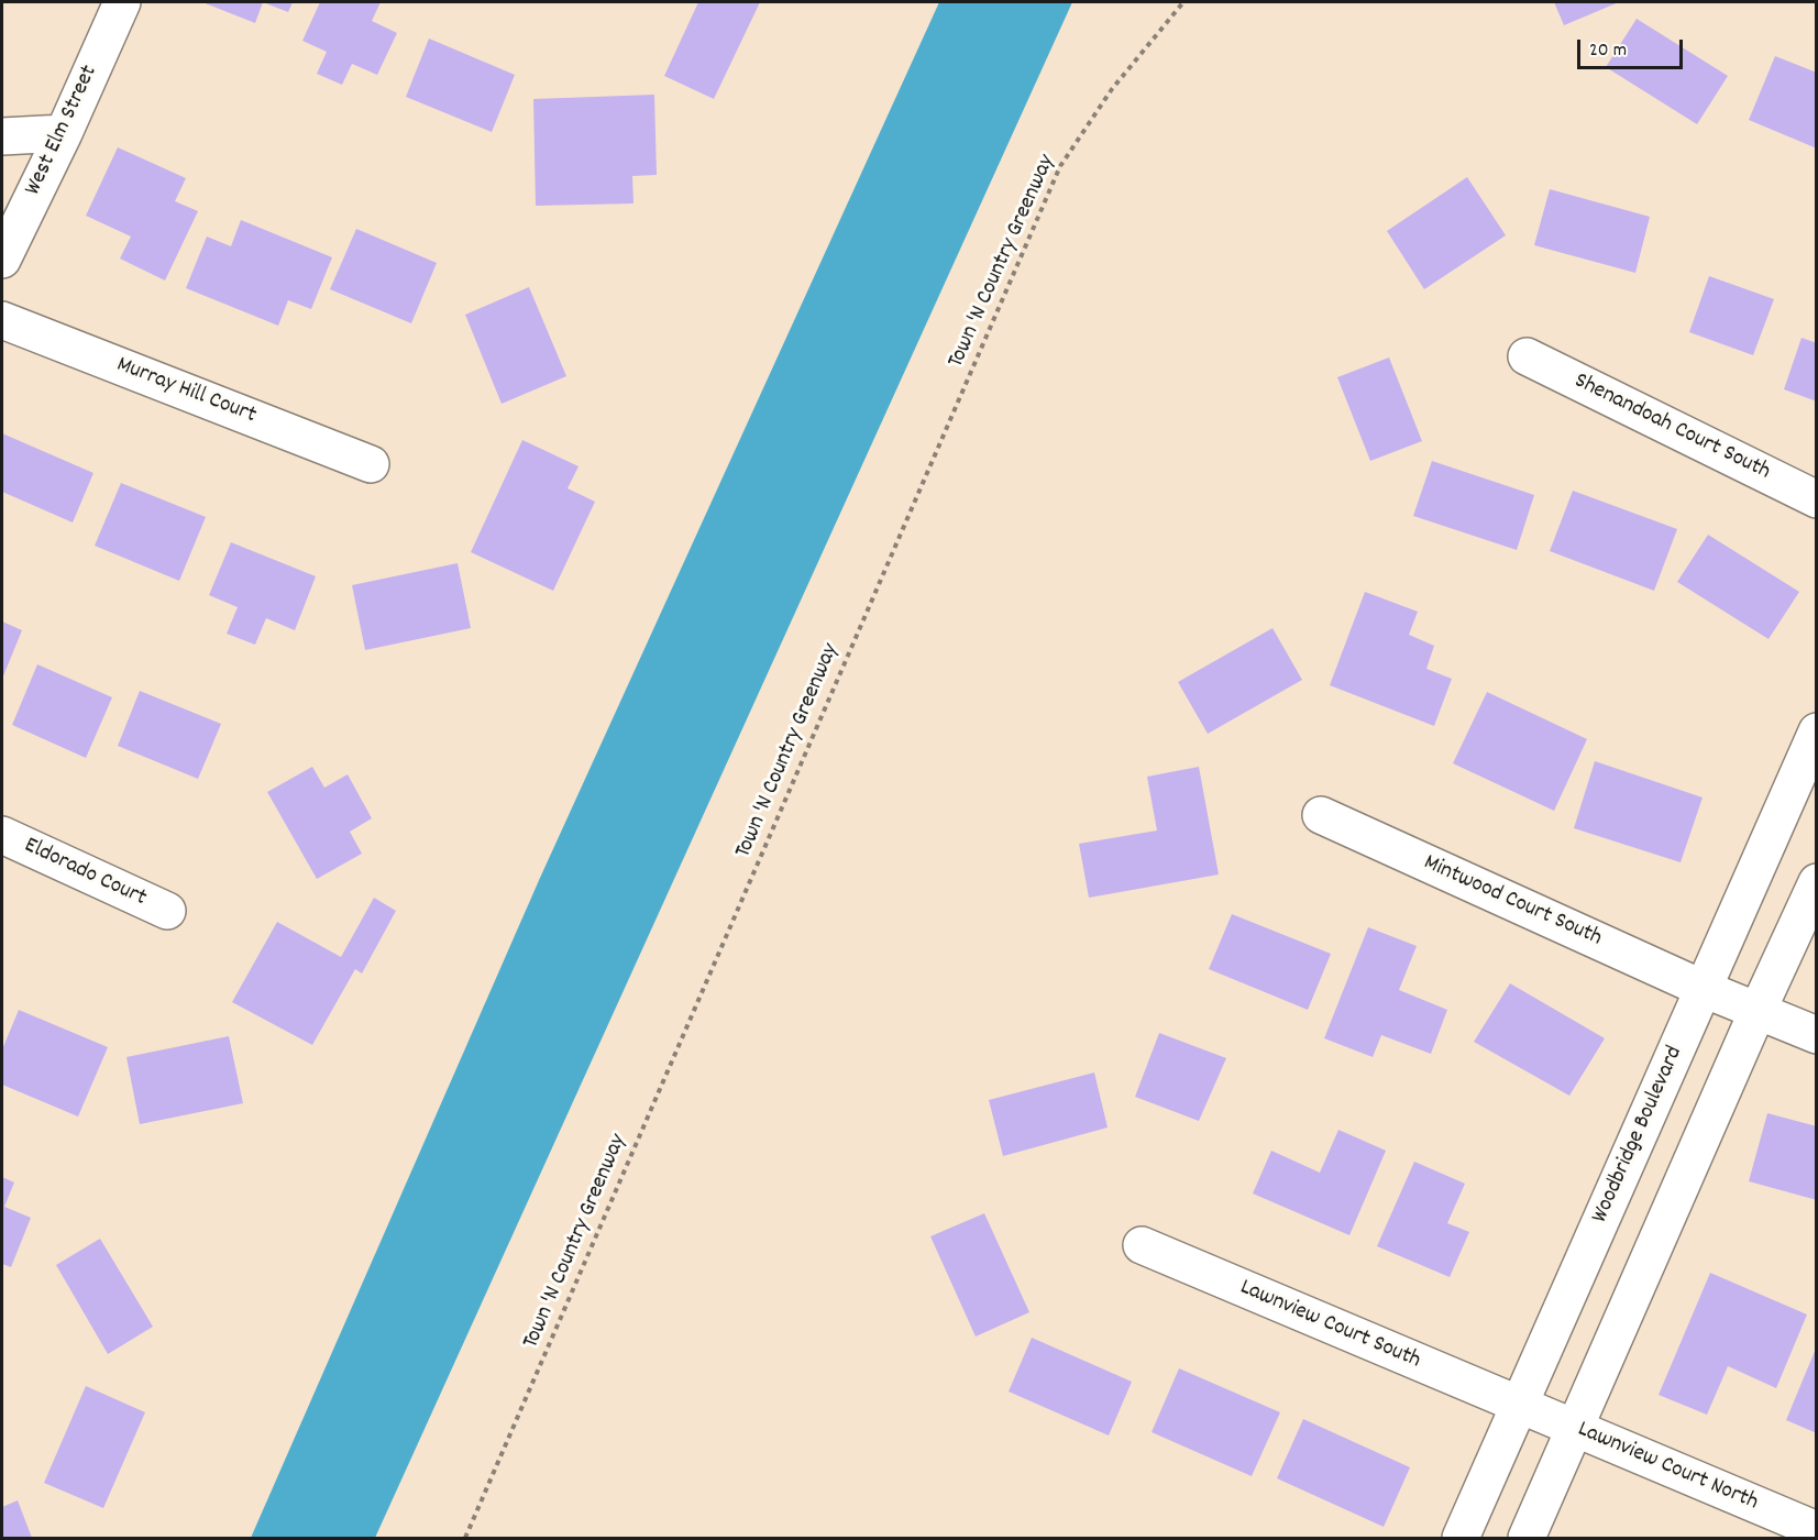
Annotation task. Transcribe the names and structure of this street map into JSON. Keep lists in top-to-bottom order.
{
  "streets": {
    "street": [
      "West Elm Street",
      "Murray Hill Court",
      "Shenandoah Court South",
      "Eldorado Court",
      "Mintwood Court South",
      "Woodbridge Boulevard",
      "Lawnview Court South",
      "Lawnview Court North"
    ],
    "path": ["Town 'N Country Greenway"]
  },
  "crossings": [
    ["Mintwood Court South", "Woodbridge Boulevard"],
    ["Woodbridge Boulevard", "Lawnview Court South"],
    ["Woodbridge Boulevard", "Lawnview Court North"],
    ["Lawnview Court South", "Lawnview Court North"]
  ],
  "scale_bar": "20 m"
}
